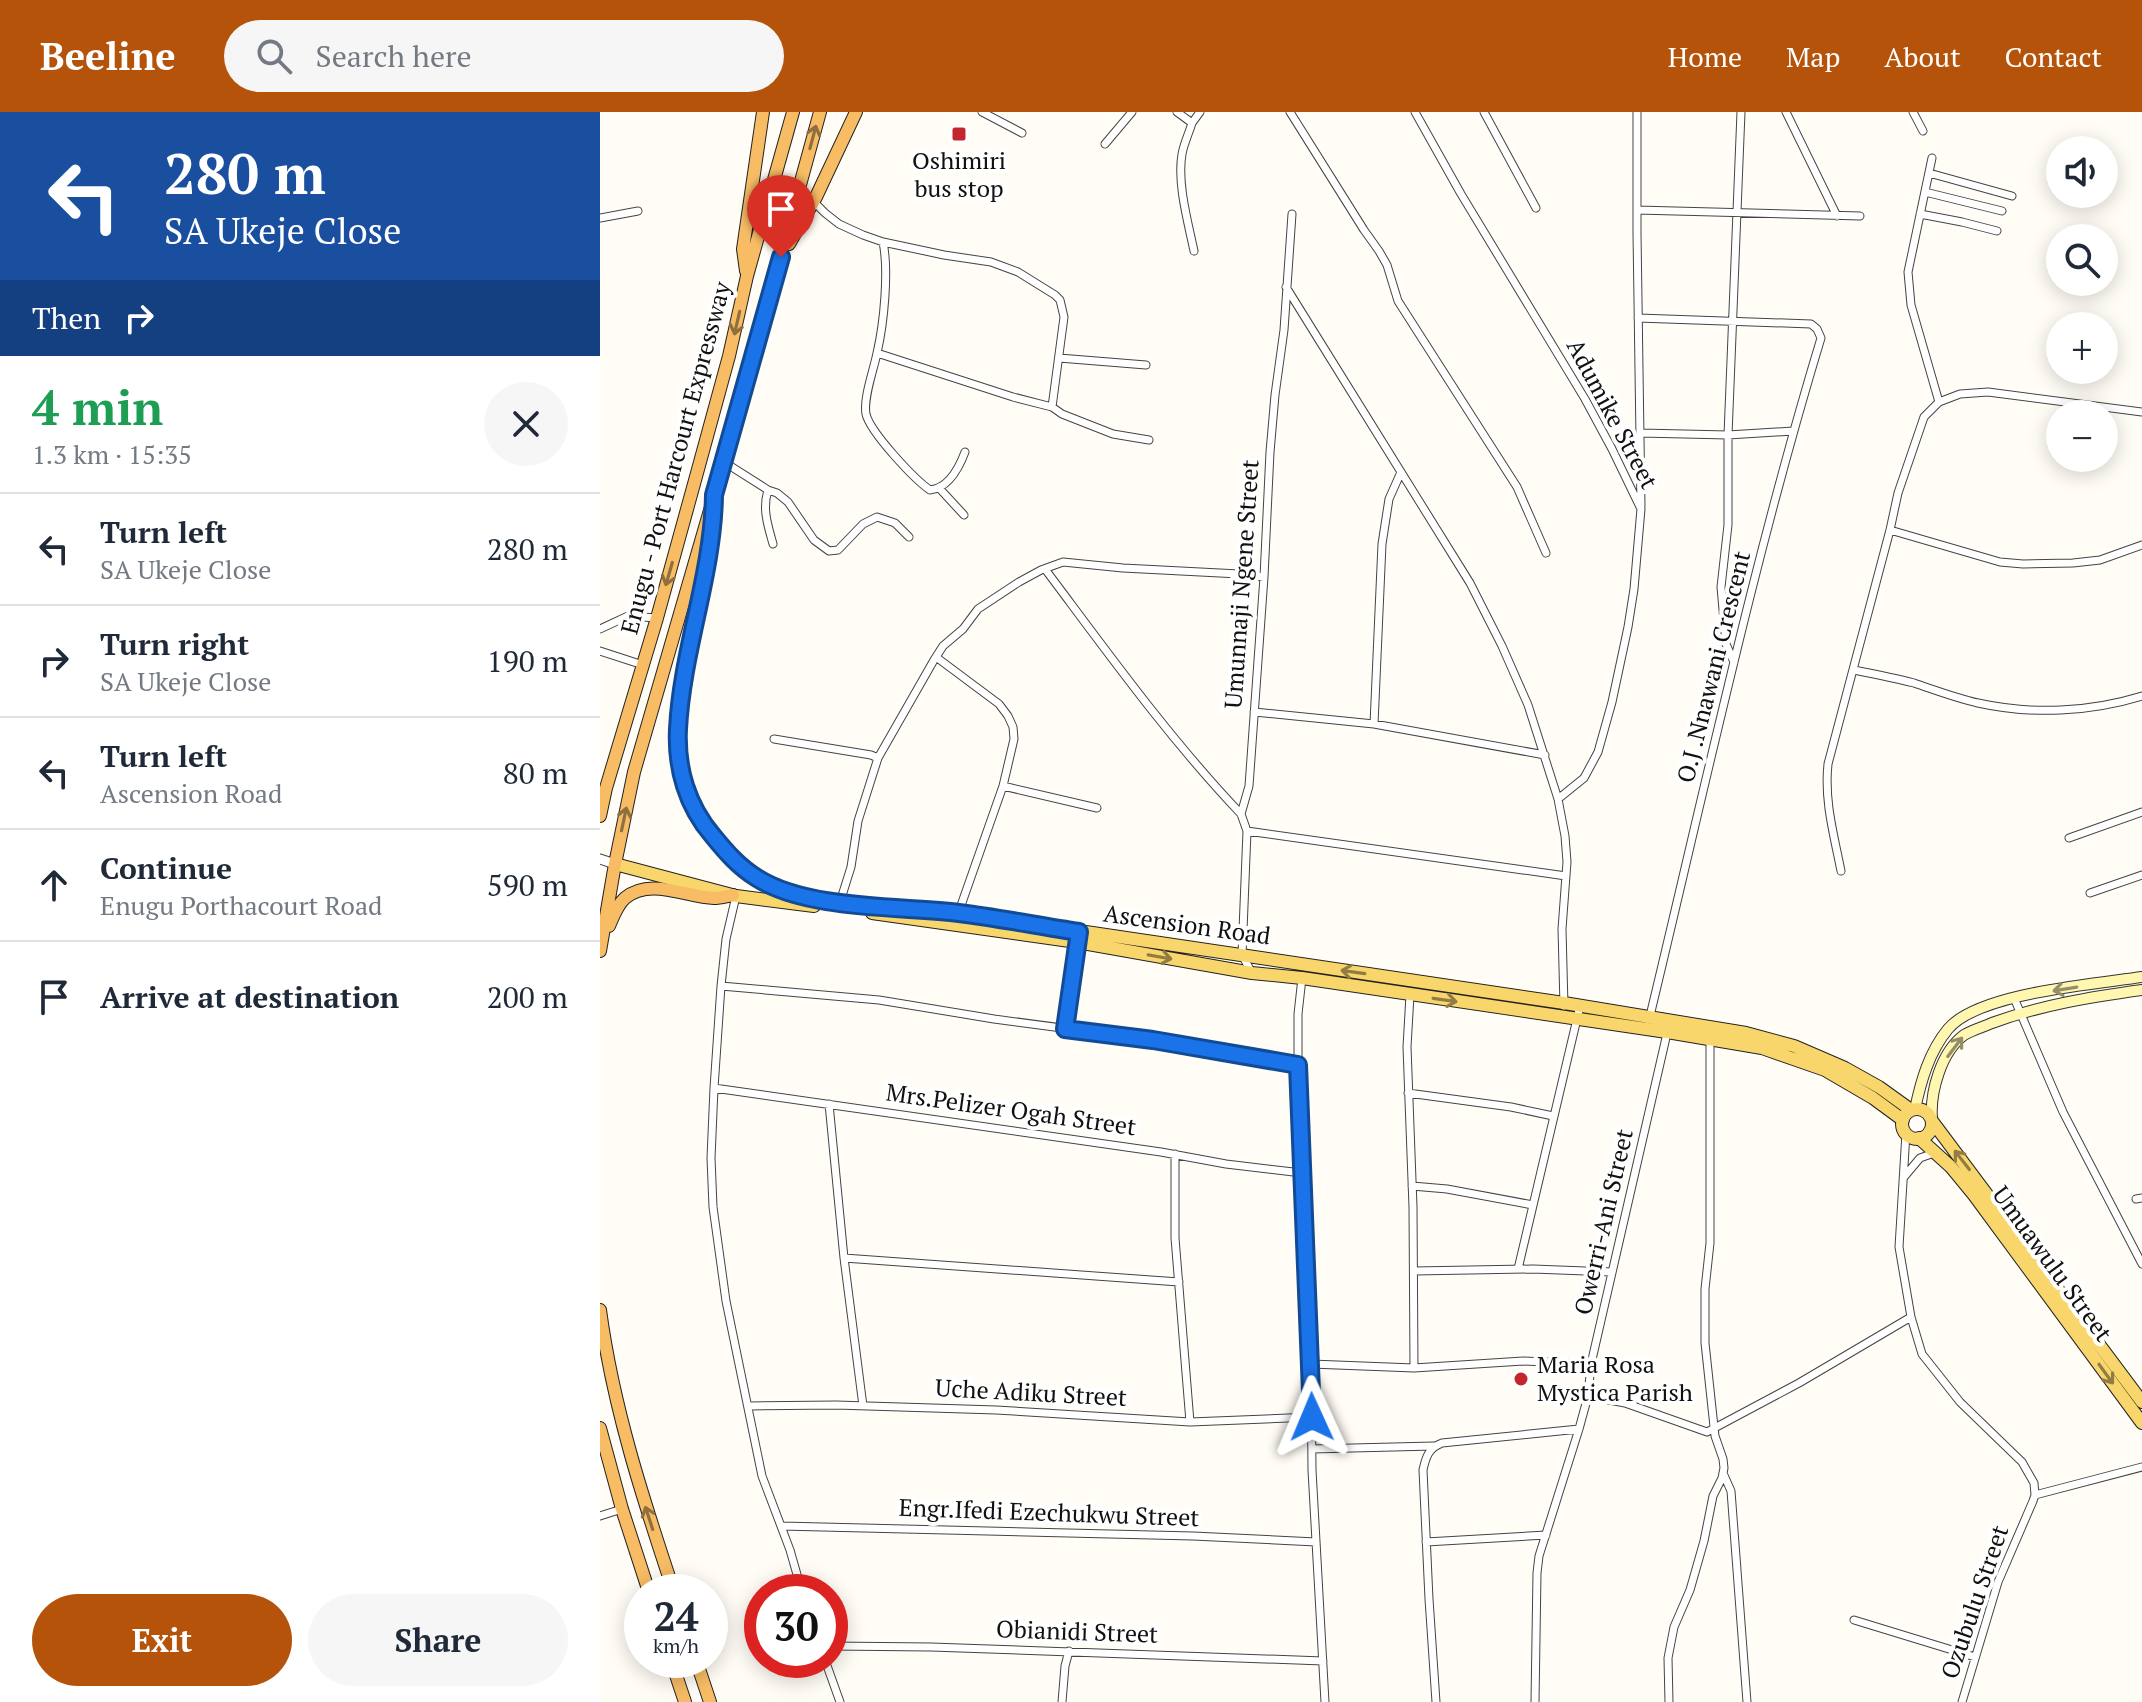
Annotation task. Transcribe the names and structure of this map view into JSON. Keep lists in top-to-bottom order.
{
  "streets": {
    "highway": ["Enugu - Port Harcourt Expressway"],
    "main road": ["Ascension Road", "Umuawulu Street"],
    "street": [
      "Adumike Street",
      "Umunnaji Ngene Street",
      "O.J .Nnawani Crescent",
      "Mrs.Pelizer Ogah Street",
      "Owerri-Ani Street",
      "Uche Adiku Street",
      "Engr.Ifedi Ezechukwu Street",
      "Ozubulu Street",
      "Obianidi Street"
    ]
  },
  "crossings": [
    ["O.J .Nnawani Crescent", "Ascension Road"],
    ["Ascension Road", "Owerri-Ani Street"]
  ],
  "places": {
    "transit": ["Oshimiri bus stop"],
    "other": ["Maria Rosa Mystica Parish"]
  },
  "page": {
    "header": "Beeline",
    "search": "Search here",
    "nav": [
      "Home",
      "Map",
      "About",
      "Contact"
    ],
    "turn": ["280 m", "SA Ukeje Close"],
    "map_buttons": ["+", "−"],
    "then": "Then",
    "heading": ["4 min", "1.3 km · 15:35"],
    "list": [
      {
        "name": "Turn left",
        "note": "SA Ukeje Close",
        "value": "280 m"
      },
      {
        "name": "Turn right",
        "note": "SA Ukeje Close",
        "value": "190 m"
      },
      {
        "name": "Turn left",
        "note": "Ascension Road",
        "value": "80 m"
      },
      {
        "name": "Continue",
        "note": "Enugu Porthacourt Road",
        "value": "590 m"
      },
      {
        "name": "Arrive at destination",
        "value": "200 m"
      }
    ],
    "speed": "24 km/h",
    "limit": "30",
    "buttons": ["Exit", "Share"]
  }
}
